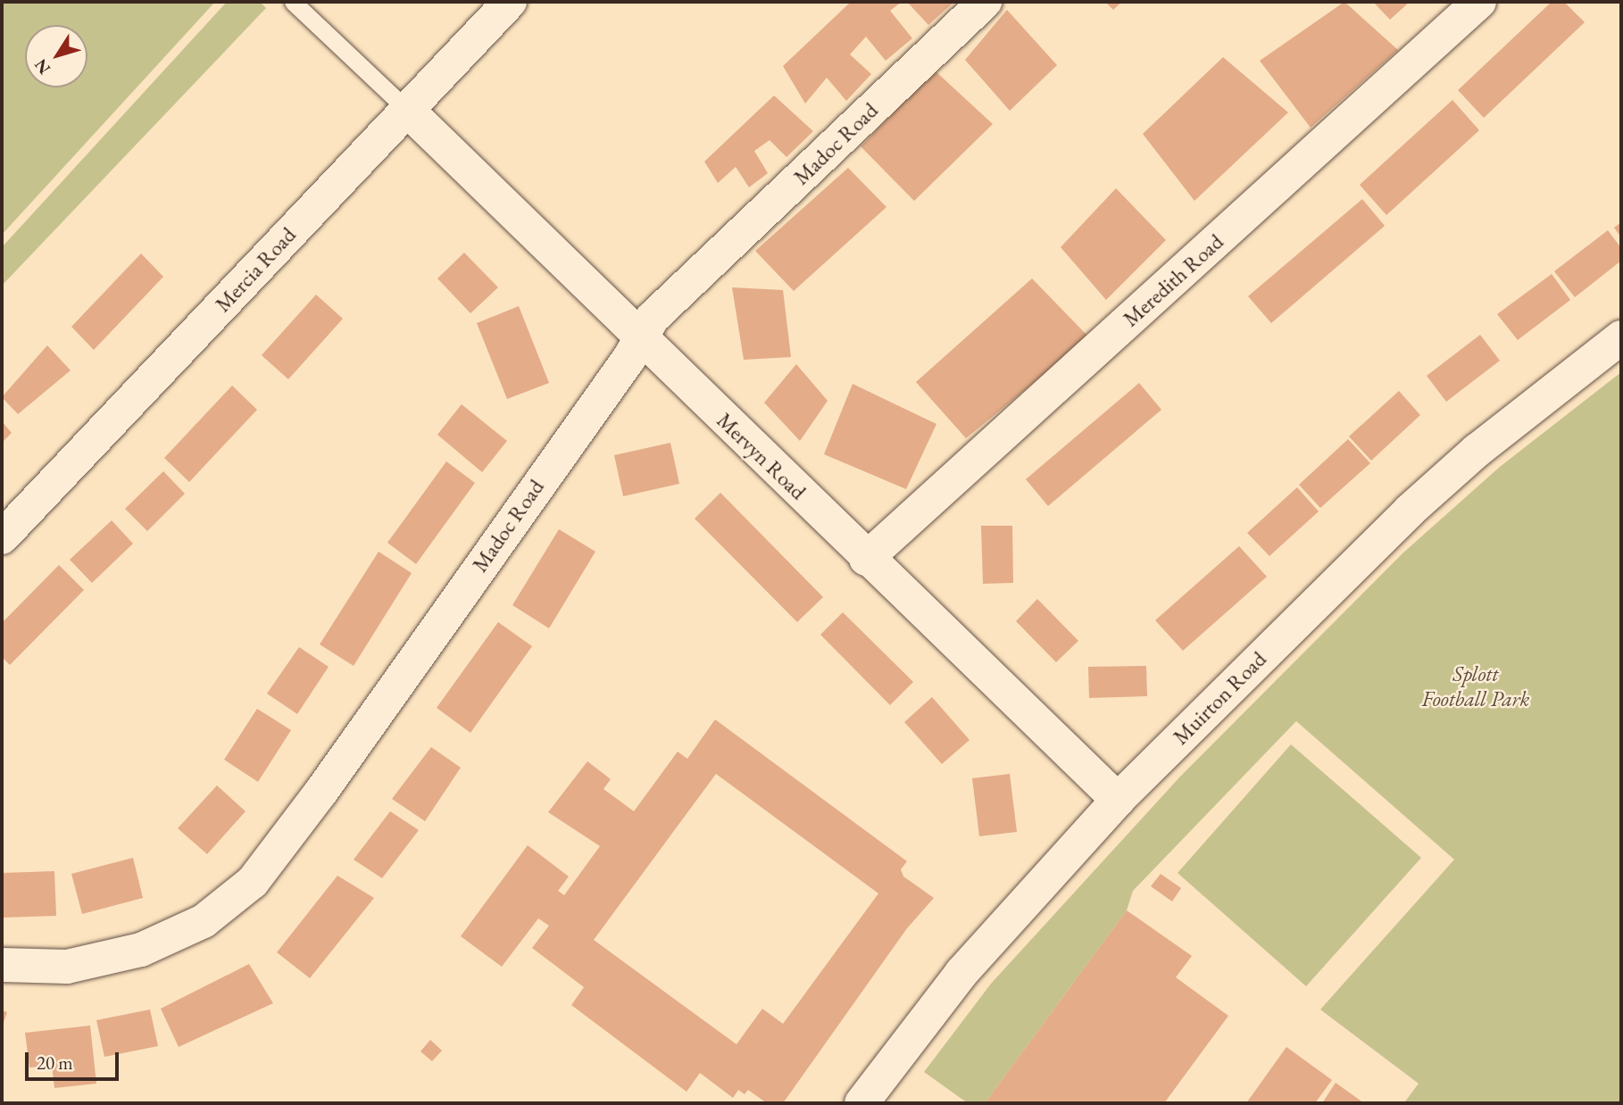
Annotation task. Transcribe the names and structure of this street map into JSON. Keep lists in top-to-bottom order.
{
  "streets": {
    "street": [
      "Madoc Road",
      "Mercia Road",
      "Meredith Road",
      "Mervyn Road",
      "Muirton Road"
    ]
  },
  "crossings": [
    ["Madoc Road", "Mervyn Road"],
    ["Mercia Road", "Mervyn Road"],
    ["Meredith Road", "Mervyn Road"],
    ["Mervyn Road", "Muirton Road"]
  ],
  "parks": ["Splott Football Park"],
  "scale_bar": "20 m",
  "north": "bottom left"
}
